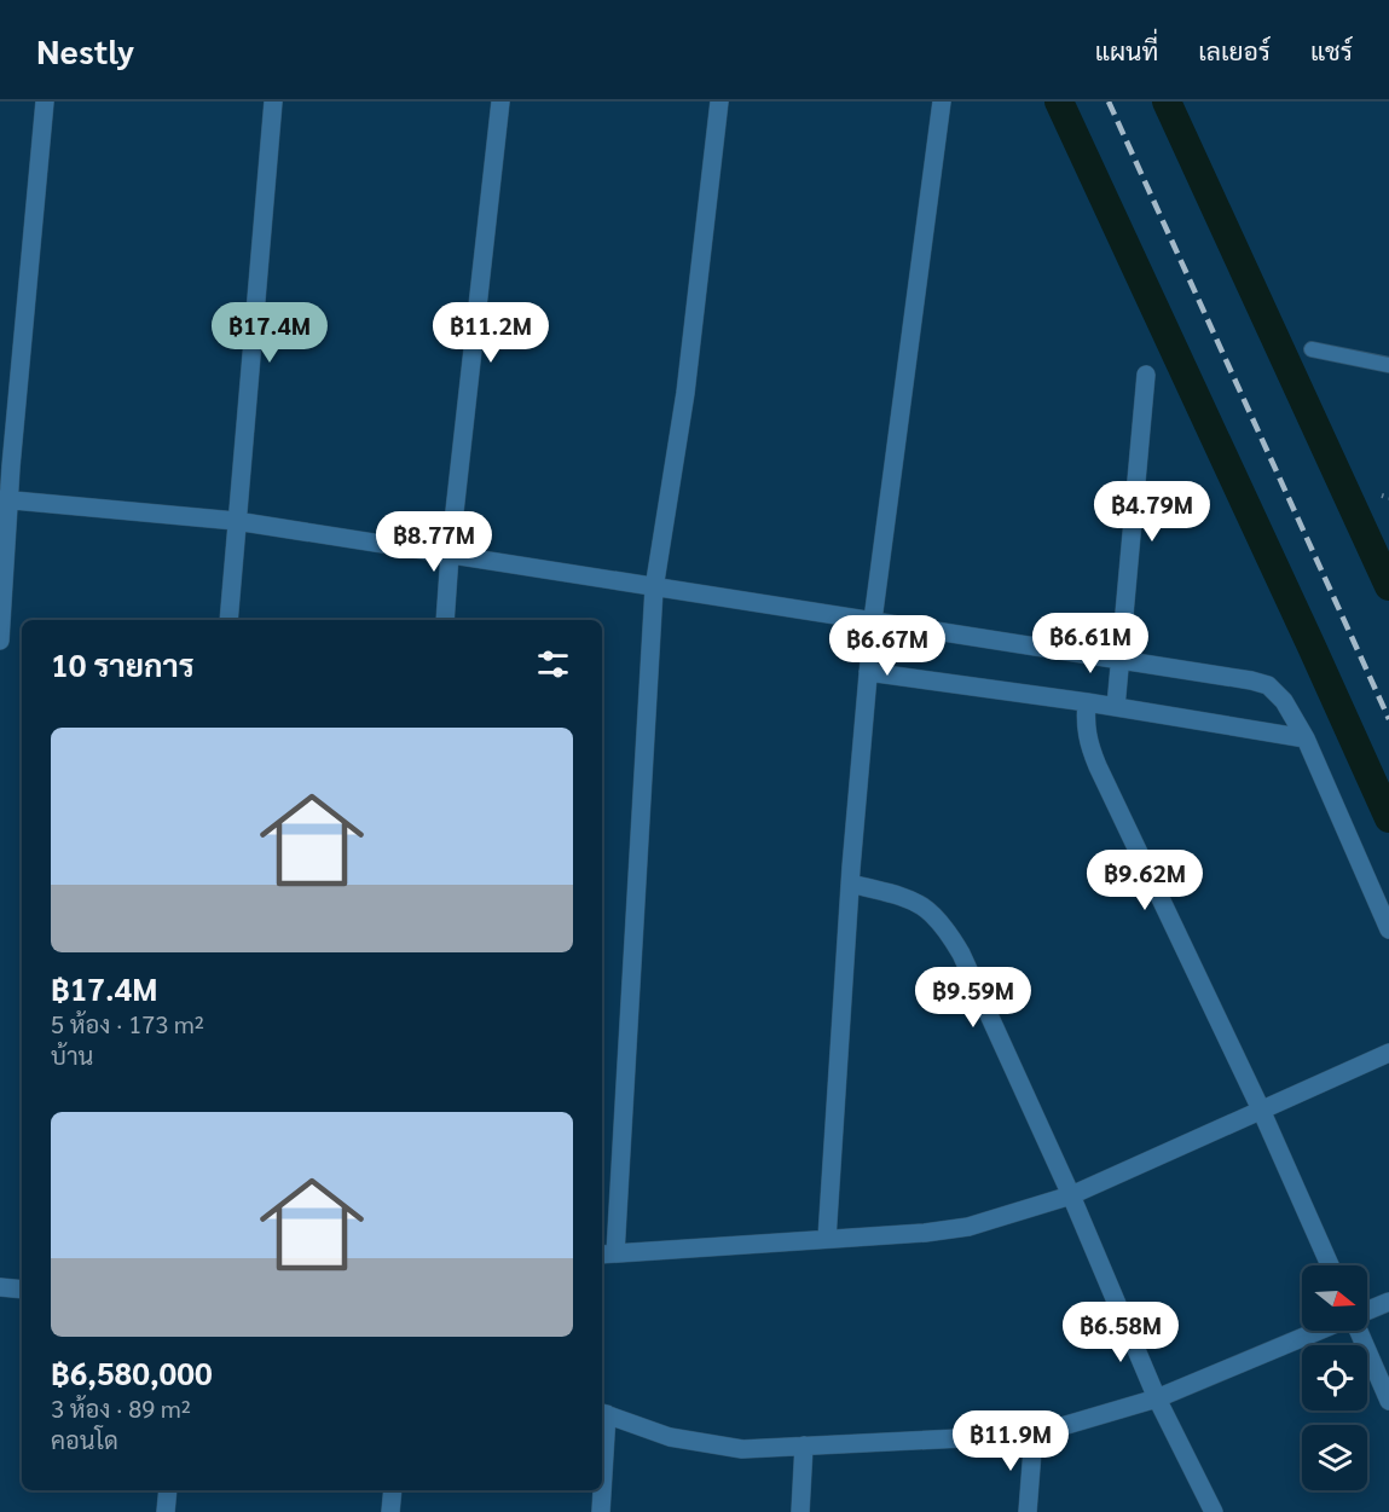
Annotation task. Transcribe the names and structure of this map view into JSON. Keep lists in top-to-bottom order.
{
  "north": "right",
  "page": {
    "header": "Nestly",
    "nav": ["แผนที่", "เลเยอร์", "แชร์"],
    "price": [
      "฿17.4M",
      "฿11.2M",
      "฿4.79M",
      "฿8.77M",
      "฿6.61M",
      "฿6.67M",
      "฿9.62M",
      "฿9.59M",
      "฿6.58M",
      "฿11.9M"
    ],
    "heading": "10 รายการ",
    "list": [
      {
        "name": "฿17.4M",
        "note": "5 ห้อง · 173 m² · บ้าน"
      },
      {
        "name": "฿6,580,000",
        "note": "3 ห้อง · 89 m² · คอนโด"
      }
    ]
  }
}
